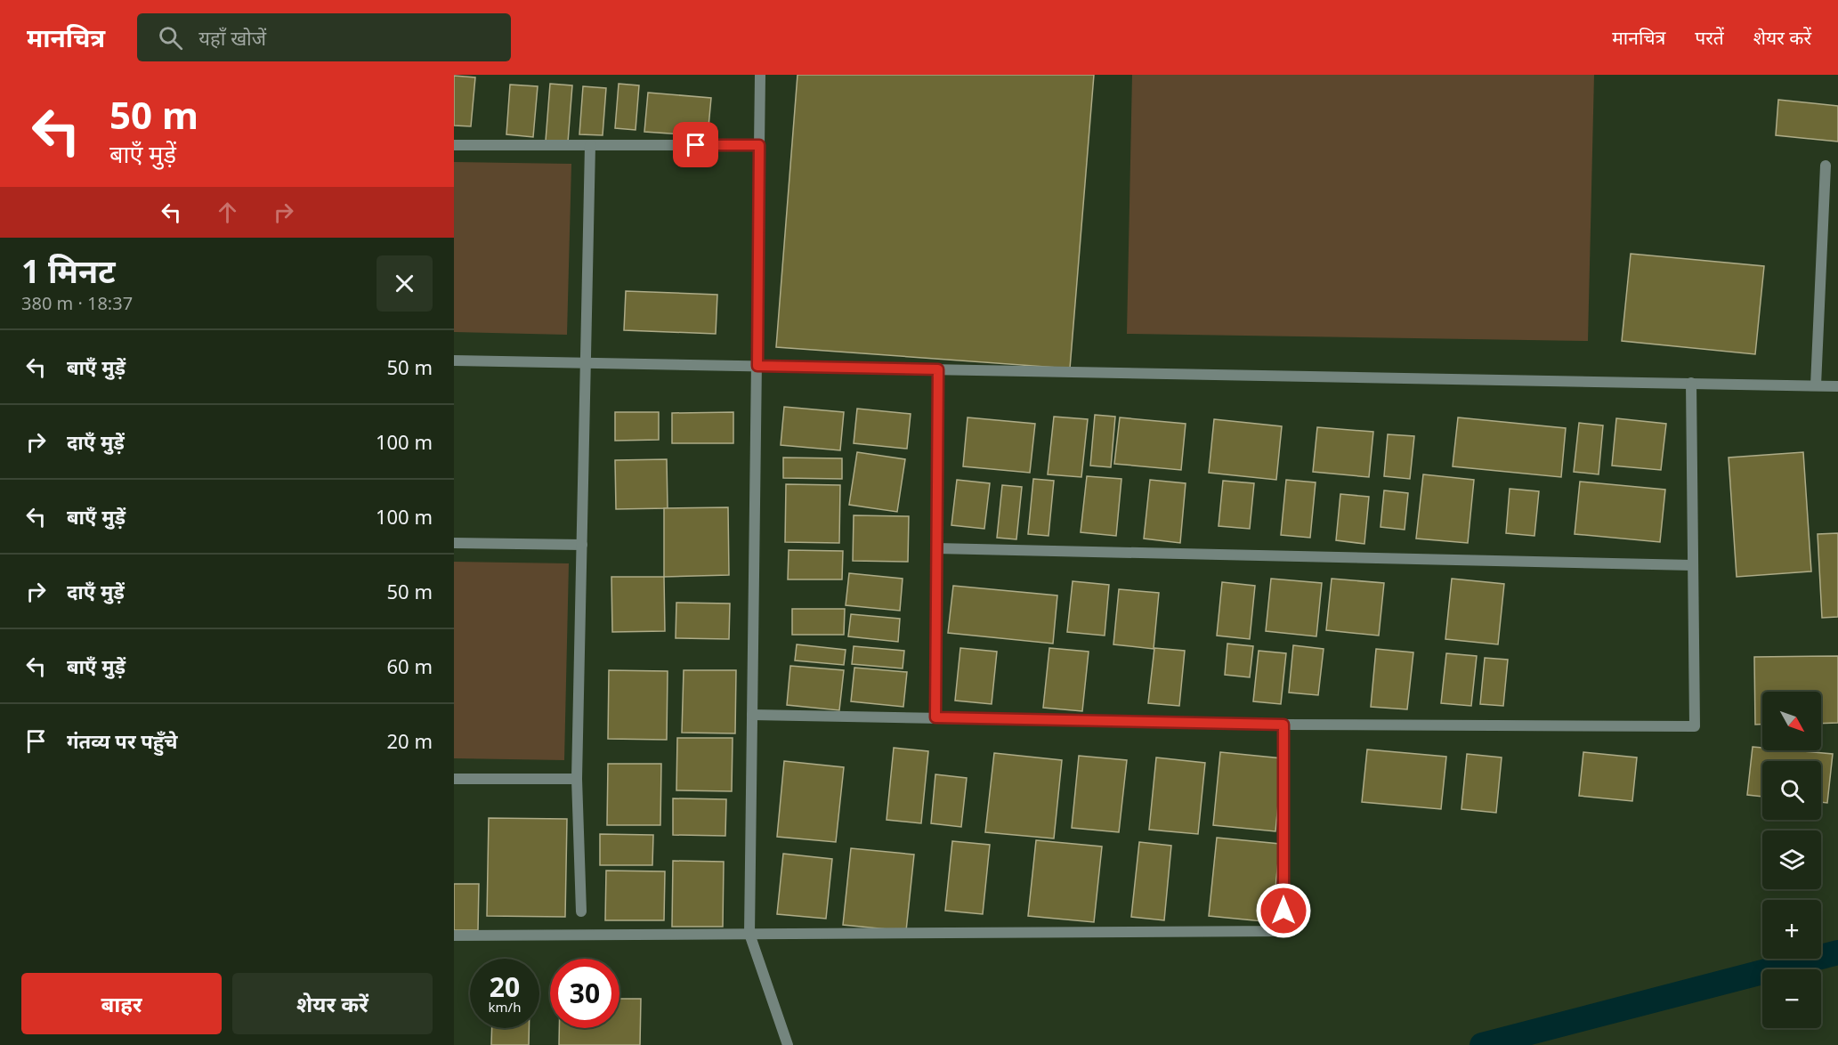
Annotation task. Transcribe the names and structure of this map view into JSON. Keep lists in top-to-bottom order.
{
  "north": "bottom right",
  "page": {
    "header": "मानचित्र",
    "search": "यहाँ खोजें",
    "nav": ["मानचित्र", "परतें", "शेयर करें"],
    "turn": ["50 m", "बाएँ मुड़ें"],
    "heading": ["1 मिनट", "380 m · 18:37"],
    "list": [
      {
        "name": "बाएँ मुड़ें",
        "value": "50 m"
      },
      {
        "name": "दाएँ मुड़ें",
        "value": "100 m"
      },
      {
        "name": "बाएँ मुड़ें",
        "value": "100 m"
      },
      {
        "name": "दाएँ मुड़ें",
        "value": "50 m"
      },
      {
        "name": "बाएँ मुड़ें",
        "value": "60 m"
      },
      {
        "name": "गंतव्य पर पहुँचे",
        "value": "20 m"
      }
    ],
    "map_buttons": ["+", "−"],
    "speed": "20 km/h",
    "limit": "30",
    "buttons": ["बाहर", "शेयर करें"]
  }
}
